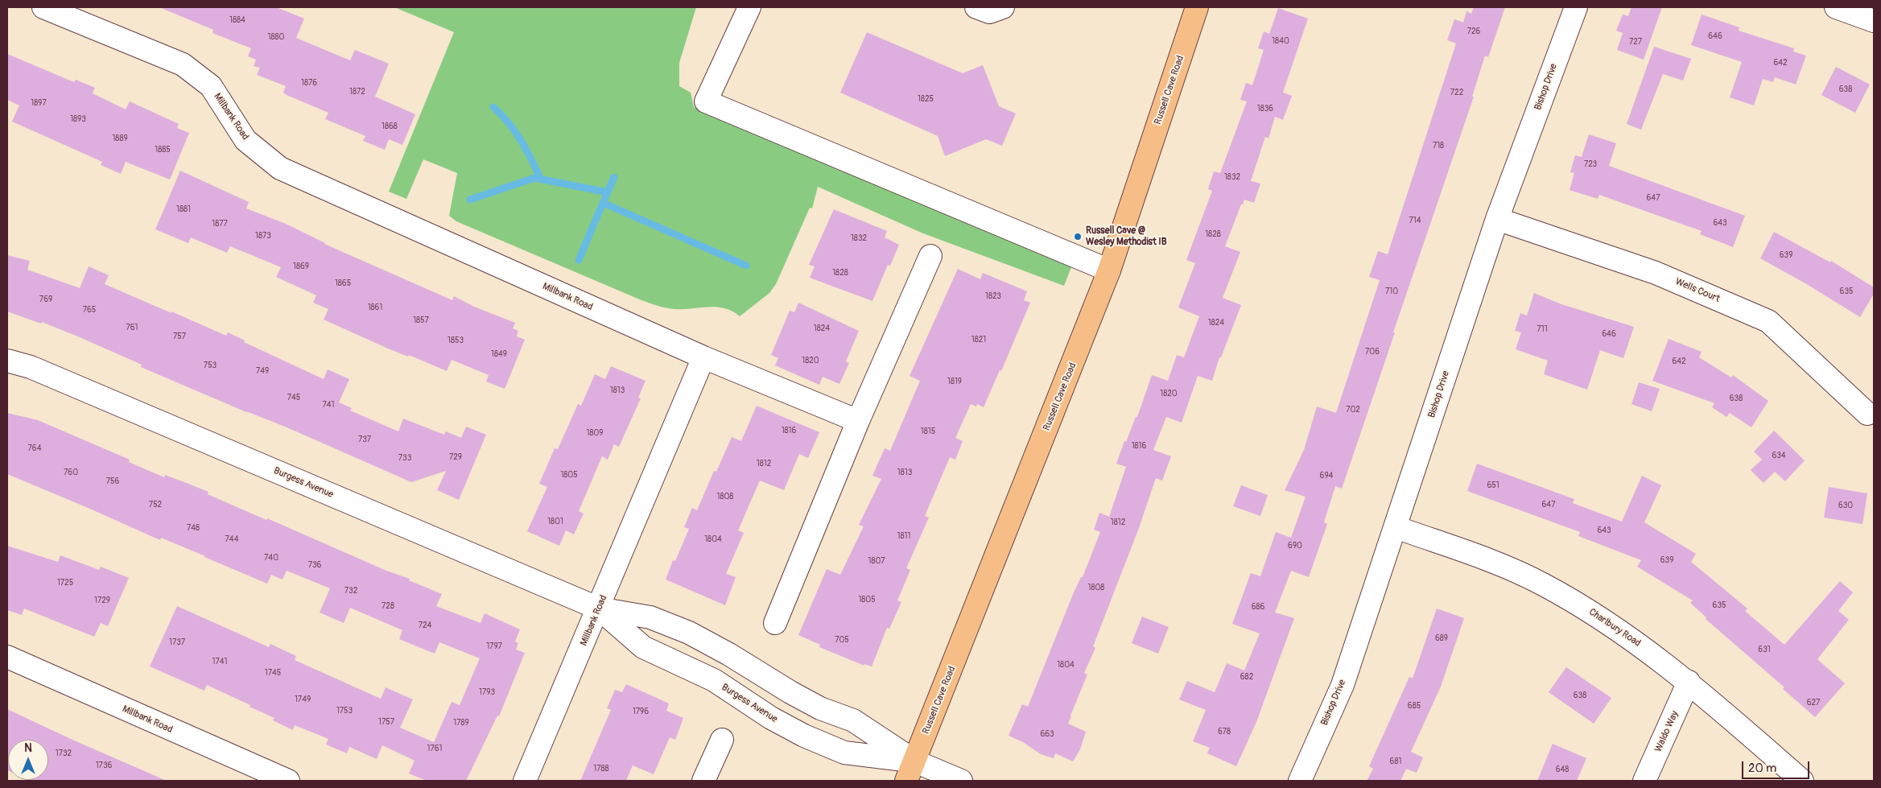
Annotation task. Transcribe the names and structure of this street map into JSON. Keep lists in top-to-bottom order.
{
  "streets": {
    "main road": ["Russell Cave Road"],
    "street": [
      "Bishop Drive",
      "Millbank Road",
      "Wells Court",
      "Burgess Avenue",
      "Charlbury Road",
      "Waldo Way"
    ]
  },
  "crossings": [
    ["Bishop Drive", "Wells Court"],
    ["Bishop Drive", "Charlbury Road"],
    ["Russell Cave Road", "Burgess Avenue"],
    ["Millbank Road", "Burgess Avenue"],
    ["Charlbury Road", "Waldo Way"]
  ],
  "places": ["Russell Cave @ Wesley Methodist IB"],
  "house_numbers": [
    "1884",
    "726",
    "646",
    "1880",
    "1840",
    "727",
    "642",
    "1876",
    "638",
    "1872",
    "722",
    "1825",
    "1897",
    "1836",
    "1893",
    "1868",
    "1889",
    "718",
    "1885",
    "723",
    "1832",
    "647",
    "1881",
    "714",
    "643",
    "1877",
    "1828",
    "1873",
    "1832",
    "639",
    "1869",
    "1828",
    "1865",
    "710",
    "635",
    "1823",
    "769",
    "1861",
    "765",
    "1857",
    "1824",
    "761",
    "1824",
    "711",
    "646",
    "757",
    "1821",
    "1853",
    "706",
    "1849",
    "1820",
    "642",
    "753",
    "749",
    "1819",
    "1813",
    "1820",
    "745",
    "638",
    "741",
    "702",
    "1816",
    "1815",
    "1809",
    "737",
    "1816",
    "764",
    "634",
    "729",
    "733",
    "1812",
    "760",
    "1813",
    "1805",
    "694",
    "756",
    "651",
    "1808",
    "752",
    "647",
    "630",
    "1801",
    "1812",
    "748",
    "643",
    "1811",
    "744",
    "1804",
    "690",
    "740",
    "639",
    "1807",
    "736",
    "1725",
    "1808",
    "732",
    "1805",
    "1729",
    "635",
    "728",
    "686",
    "724",
    "689",
    "705",
    "1737",
    "1797",
    "631",
    "1741",
    "1804",
    "1745",
    "682",
    "1793",
    "638",
    "1749",
    "627",
    "685",
    "1753",
    "1796",
    "1757",
    "1789",
    "678",
    "663",
    "1761",
    "1732",
    "681",
    "1736",
    "1788",
    "648"
  ],
  "scale_bar": "20 m",
  "north": "top"
}
